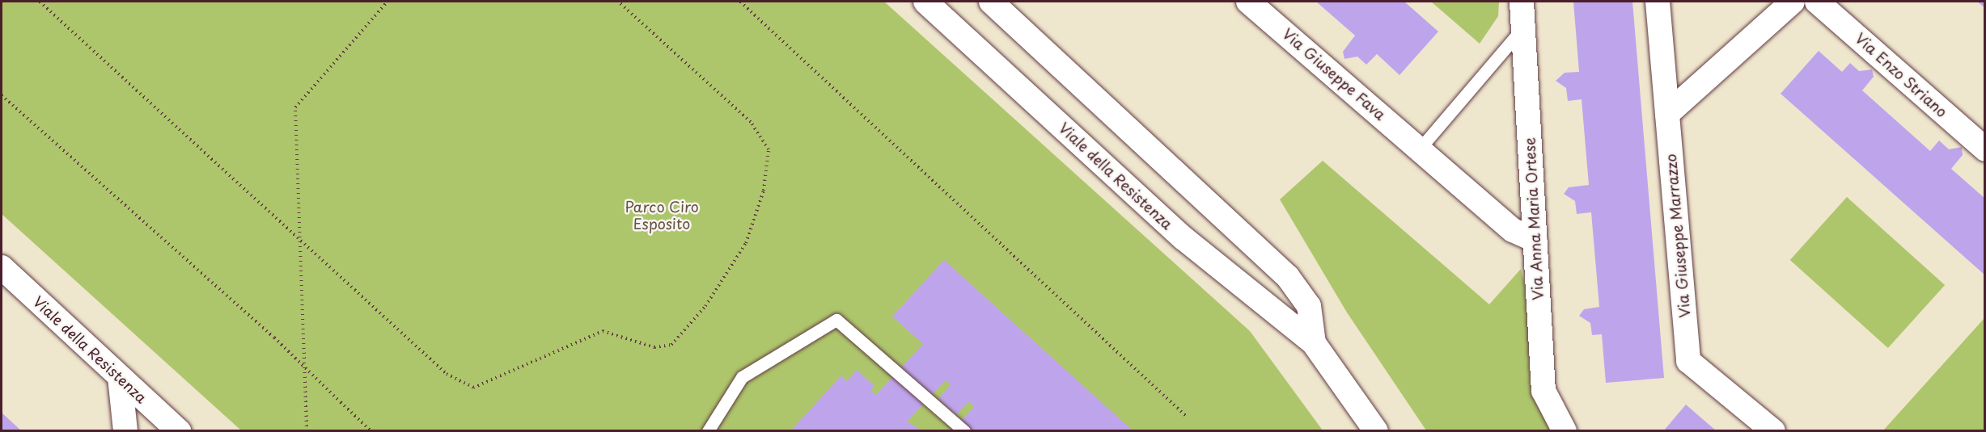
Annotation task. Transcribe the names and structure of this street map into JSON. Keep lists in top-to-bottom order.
{
  "streets": {
    "street": [
      "Via Giuseppe Fava",
      "Via Enzo Striano",
      "Viale della Resistenza",
      "Via Anna Maria Ortese",
      "Via Giuseppe Marrazzo"
    ]
  },
  "crossings": [
    ["Via Giuseppe Fava", "Via Anna Maria Ortese"]
  ],
  "parks": ["Parco Ciro Esposito"]
}
